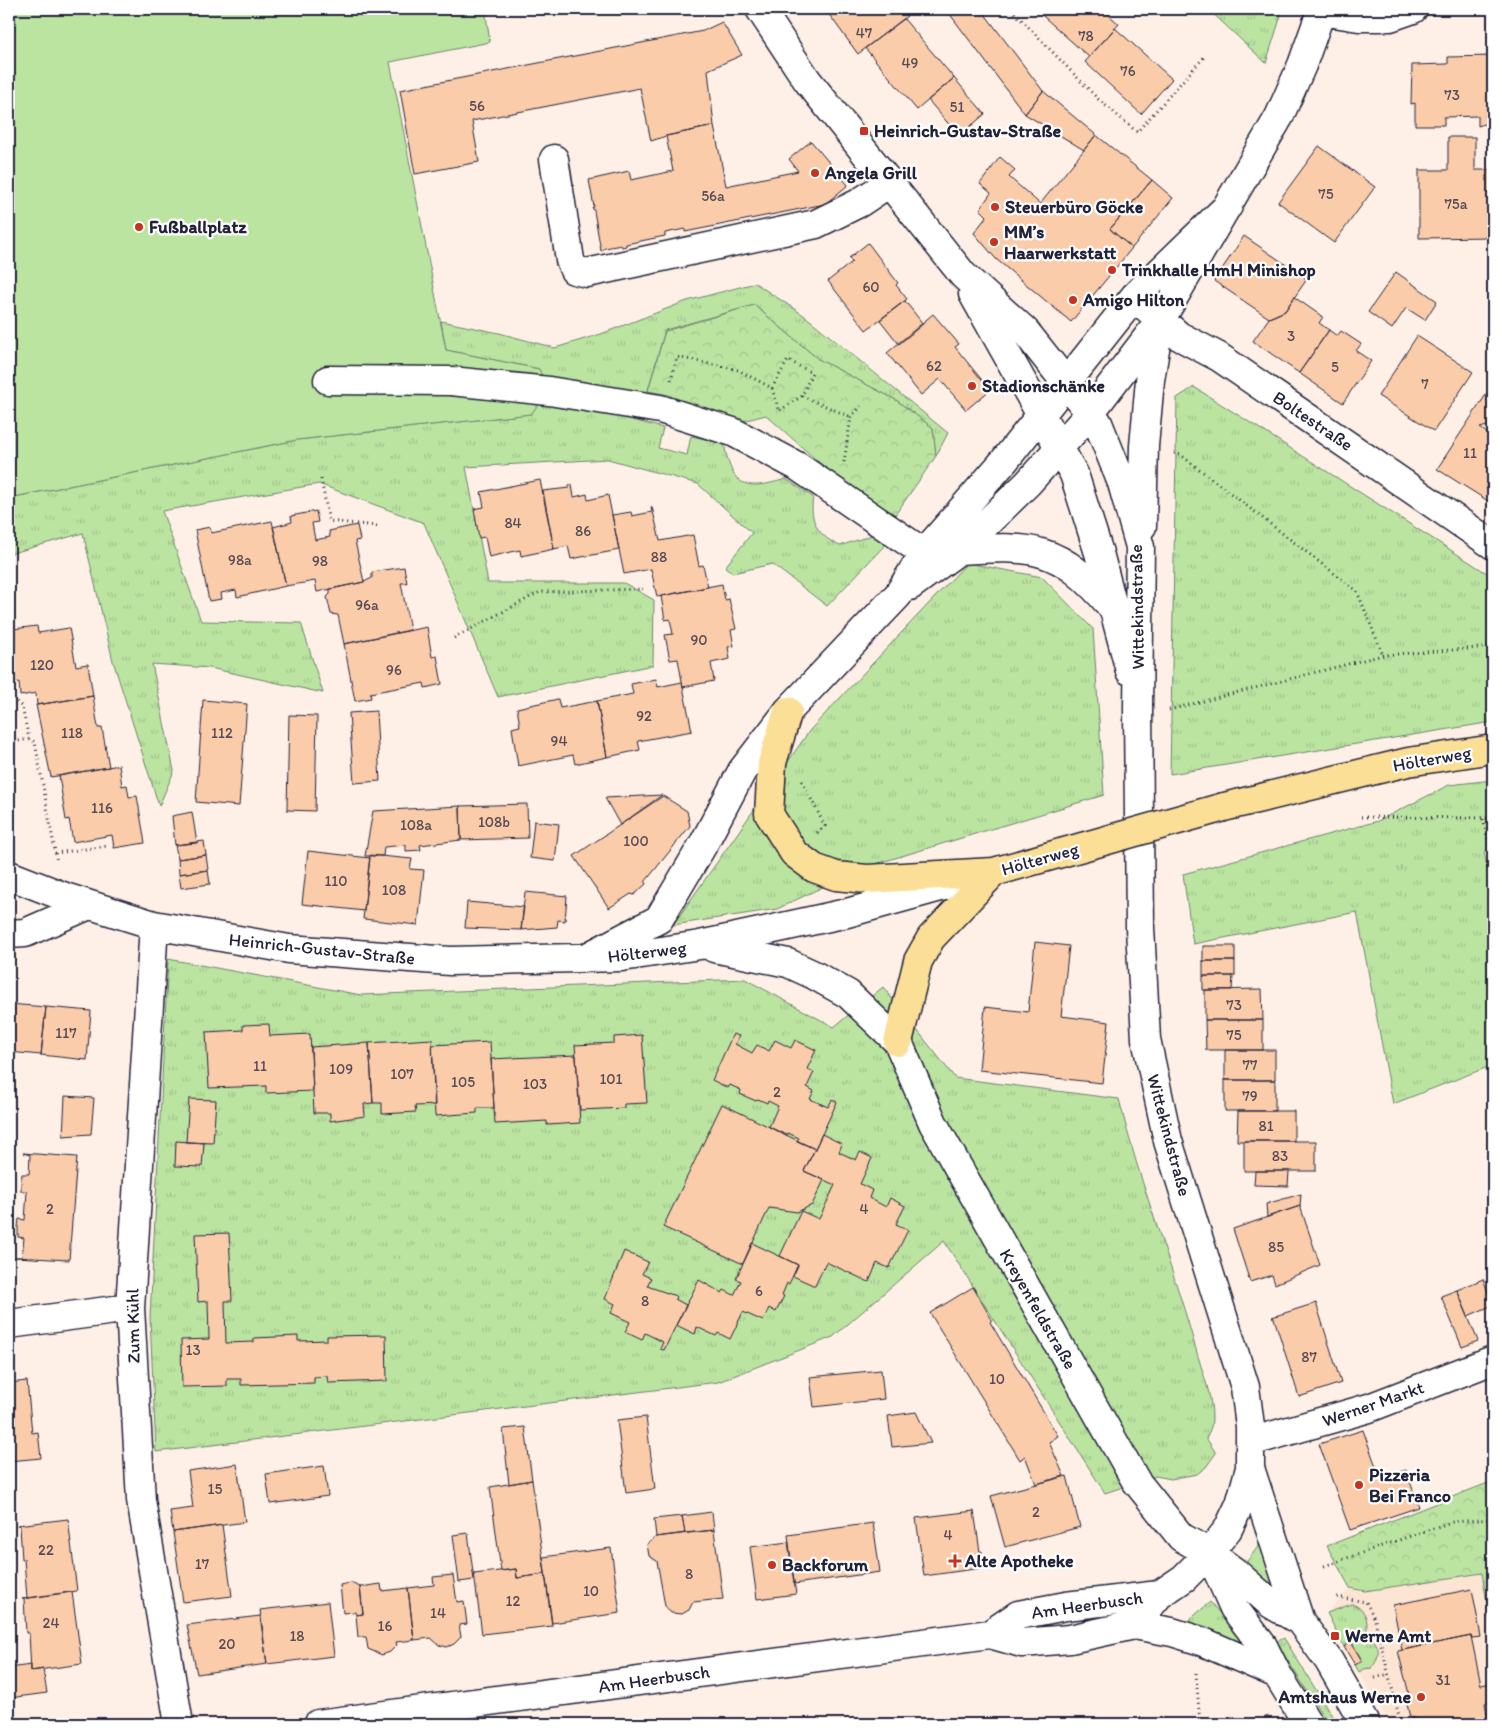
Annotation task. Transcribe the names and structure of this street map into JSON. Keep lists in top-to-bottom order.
{
  "streets": {
    "main road": ["Hölterweg"],
    "street": [
      "Boltestraße",
      "Wittekindstraße",
      "Heinrich-Gustav-Straße",
      "Kreyenfeldstraße",
      "Zum Kühl",
      "Werner Markt",
      "Am Heerbusch"
    ]
  },
  "crossings": [
    ["Wittekindstraße", "Kreyenfeldstraße"],
    ["Wittekindstraße", "Werner Markt"],
    ["Wittekindstraße", "Am Heerbusch"],
    ["Hölterweg", "Heinrich-Gustav-Straße"],
    ["Heinrich-Gustav-Straße", "Zum Kühl"],
    ["Kreyenfeldstraße", "Werner Markt"],
    ["Kreyenfeldstraße", "Am Heerbusch"]
  ],
  "places": {
    "transit": ["Heinrich-Gustav-Straße", "Werne Amt"],
    "other": [
      "Angela Grill",
      "Steuerbüro Göcke",
      "Fußballplatz",
      "MM’s Haarwerkstatt",
      "Trinkhalle HmH Minishop",
      "Amigo Hilton",
      "Stadionschänke",
      "Pizzeria Bei Franco",
      "Backforum",
      "Amtshaus Werne"
    ],
    "health": ["Alte Apotheke"]
  },
  "house_numbers": [
    "47",
    "78",
    "49",
    "76",
    "73",
    "56",
    "51",
    "75",
    "56a",
    "75a",
    "60",
    "3",
    "62",
    "5",
    "7",
    "11",
    "84",
    "86",
    "88",
    "98a",
    "98",
    "96a",
    "90",
    "120",
    "96",
    "92",
    "118",
    "112",
    "94",
    "116",
    "108b",
    "108a",
    "100",
    "110",
    "108",
    "73",
    "117",
    "75",
    "77",
    "11",
    "109",
    "107",
    "101",
    "105",
    "103",
    "2",
    "79",
    "81",
    "83",
    "2",
    "4",
    "85",
    "6",
    "8",
    "13",
    "87",
    "10",
    "15",
    "2",
    "4",
    "22",
    "17",
    "8",
    "10",
    "12",
    "14",
    "24",
    "16",
    "18",
    "20",
    "31"
  ]
}
